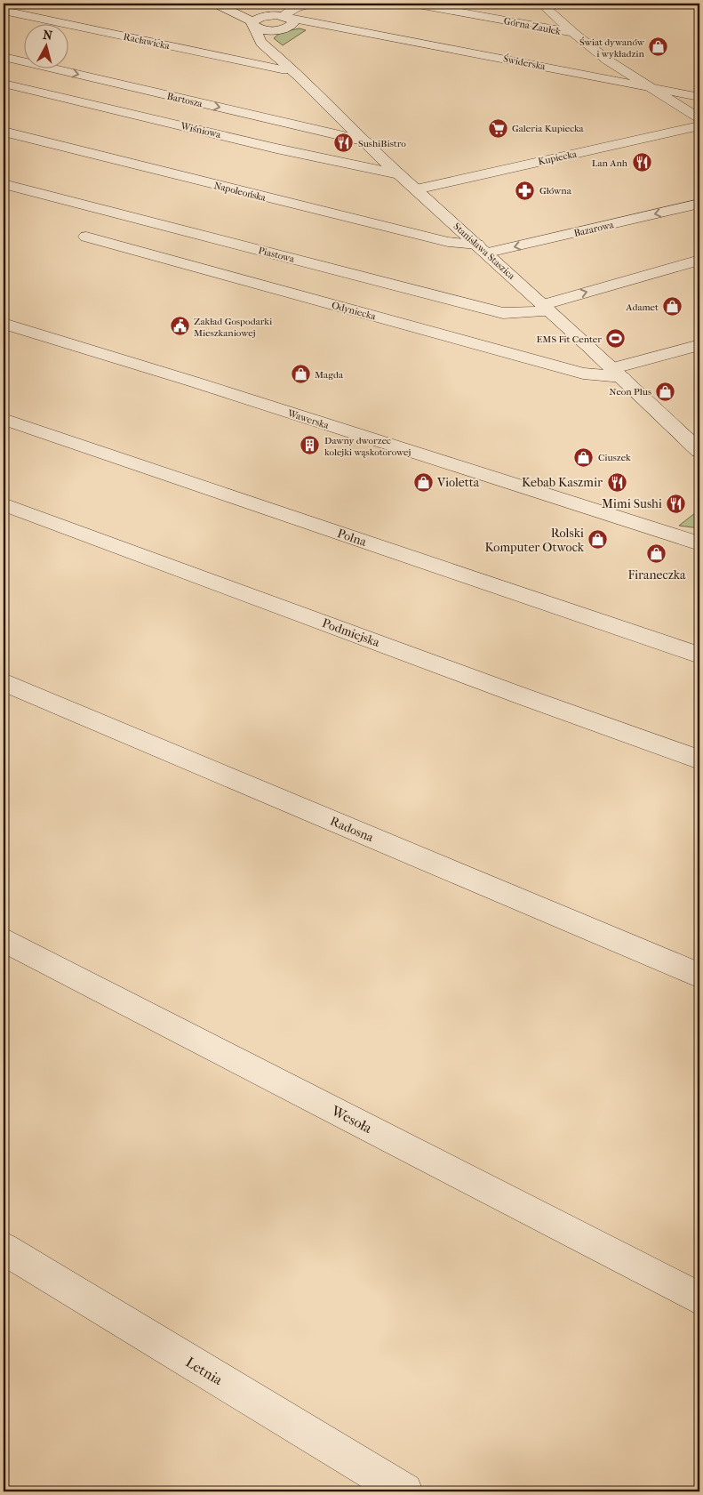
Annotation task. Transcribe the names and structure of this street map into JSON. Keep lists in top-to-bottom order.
{
  "streets": {
    "street": [
      "Górna-Zaułek",
      "Racławicka",
      "Świderska",
      "Bartosza",
      "Wiśniowa",
      "Kupiecka",
      "Napoleońska",
      "Bazarowa",
      "Stanisława Staszica",
      "Piastowa",
      "Odyniecka",
      "Wawerska",
      "Polna",
      "Podmiejska",
      "Radosna",
      "Wesoła",
      "Letnia"
    ]
  },
  "crossings": [
    ["Racławicka", "Stanisława Staszica"],
    ["Bartosza", "Stanisława Staszica"],
    ["Wiśniowa", "Stanisława Staszica"],
    ["Kupiecka", "Stanisława Staszica"],
    ["Napoleońska", "Bazarowa"],
    ["Napoleońska", "Stanisława Staszica"],
    ["Bazarowa", "Stanisława Staszica"],
    ["Stanisława Staszica", "Piastowa"],
    ["Stanisława Staszica", "Odyniecka"]
  ],
  "one_way": ["Bartosza"],
  "places": {
    "shop": [
      "Świat dywanów i wykładzin",
      "Adamet",
      "Magda",
      "Neon Plus",
      "Ciuszek",
      "Violetta",
      "Rolski Komputer Otwock",
      "Firaneczka"
    ],
    "supermarket": ["Galeria Kupiecka"],
    "restaurant": [
      "SushiBistro",
      "Lan Anh",
      "Kebab Kaszmir",
      "Mimi Sushi"
    ],
    "pharmacy": ["Główna"],
    "public building": ["Zakład Gospodarki Mieszkaniowej"],
    "sports": ["EMS Fit Center"],
    "building": ["Dawny dworzec kolejki wąskotorowej"]
  },
  "north": "top"
}
